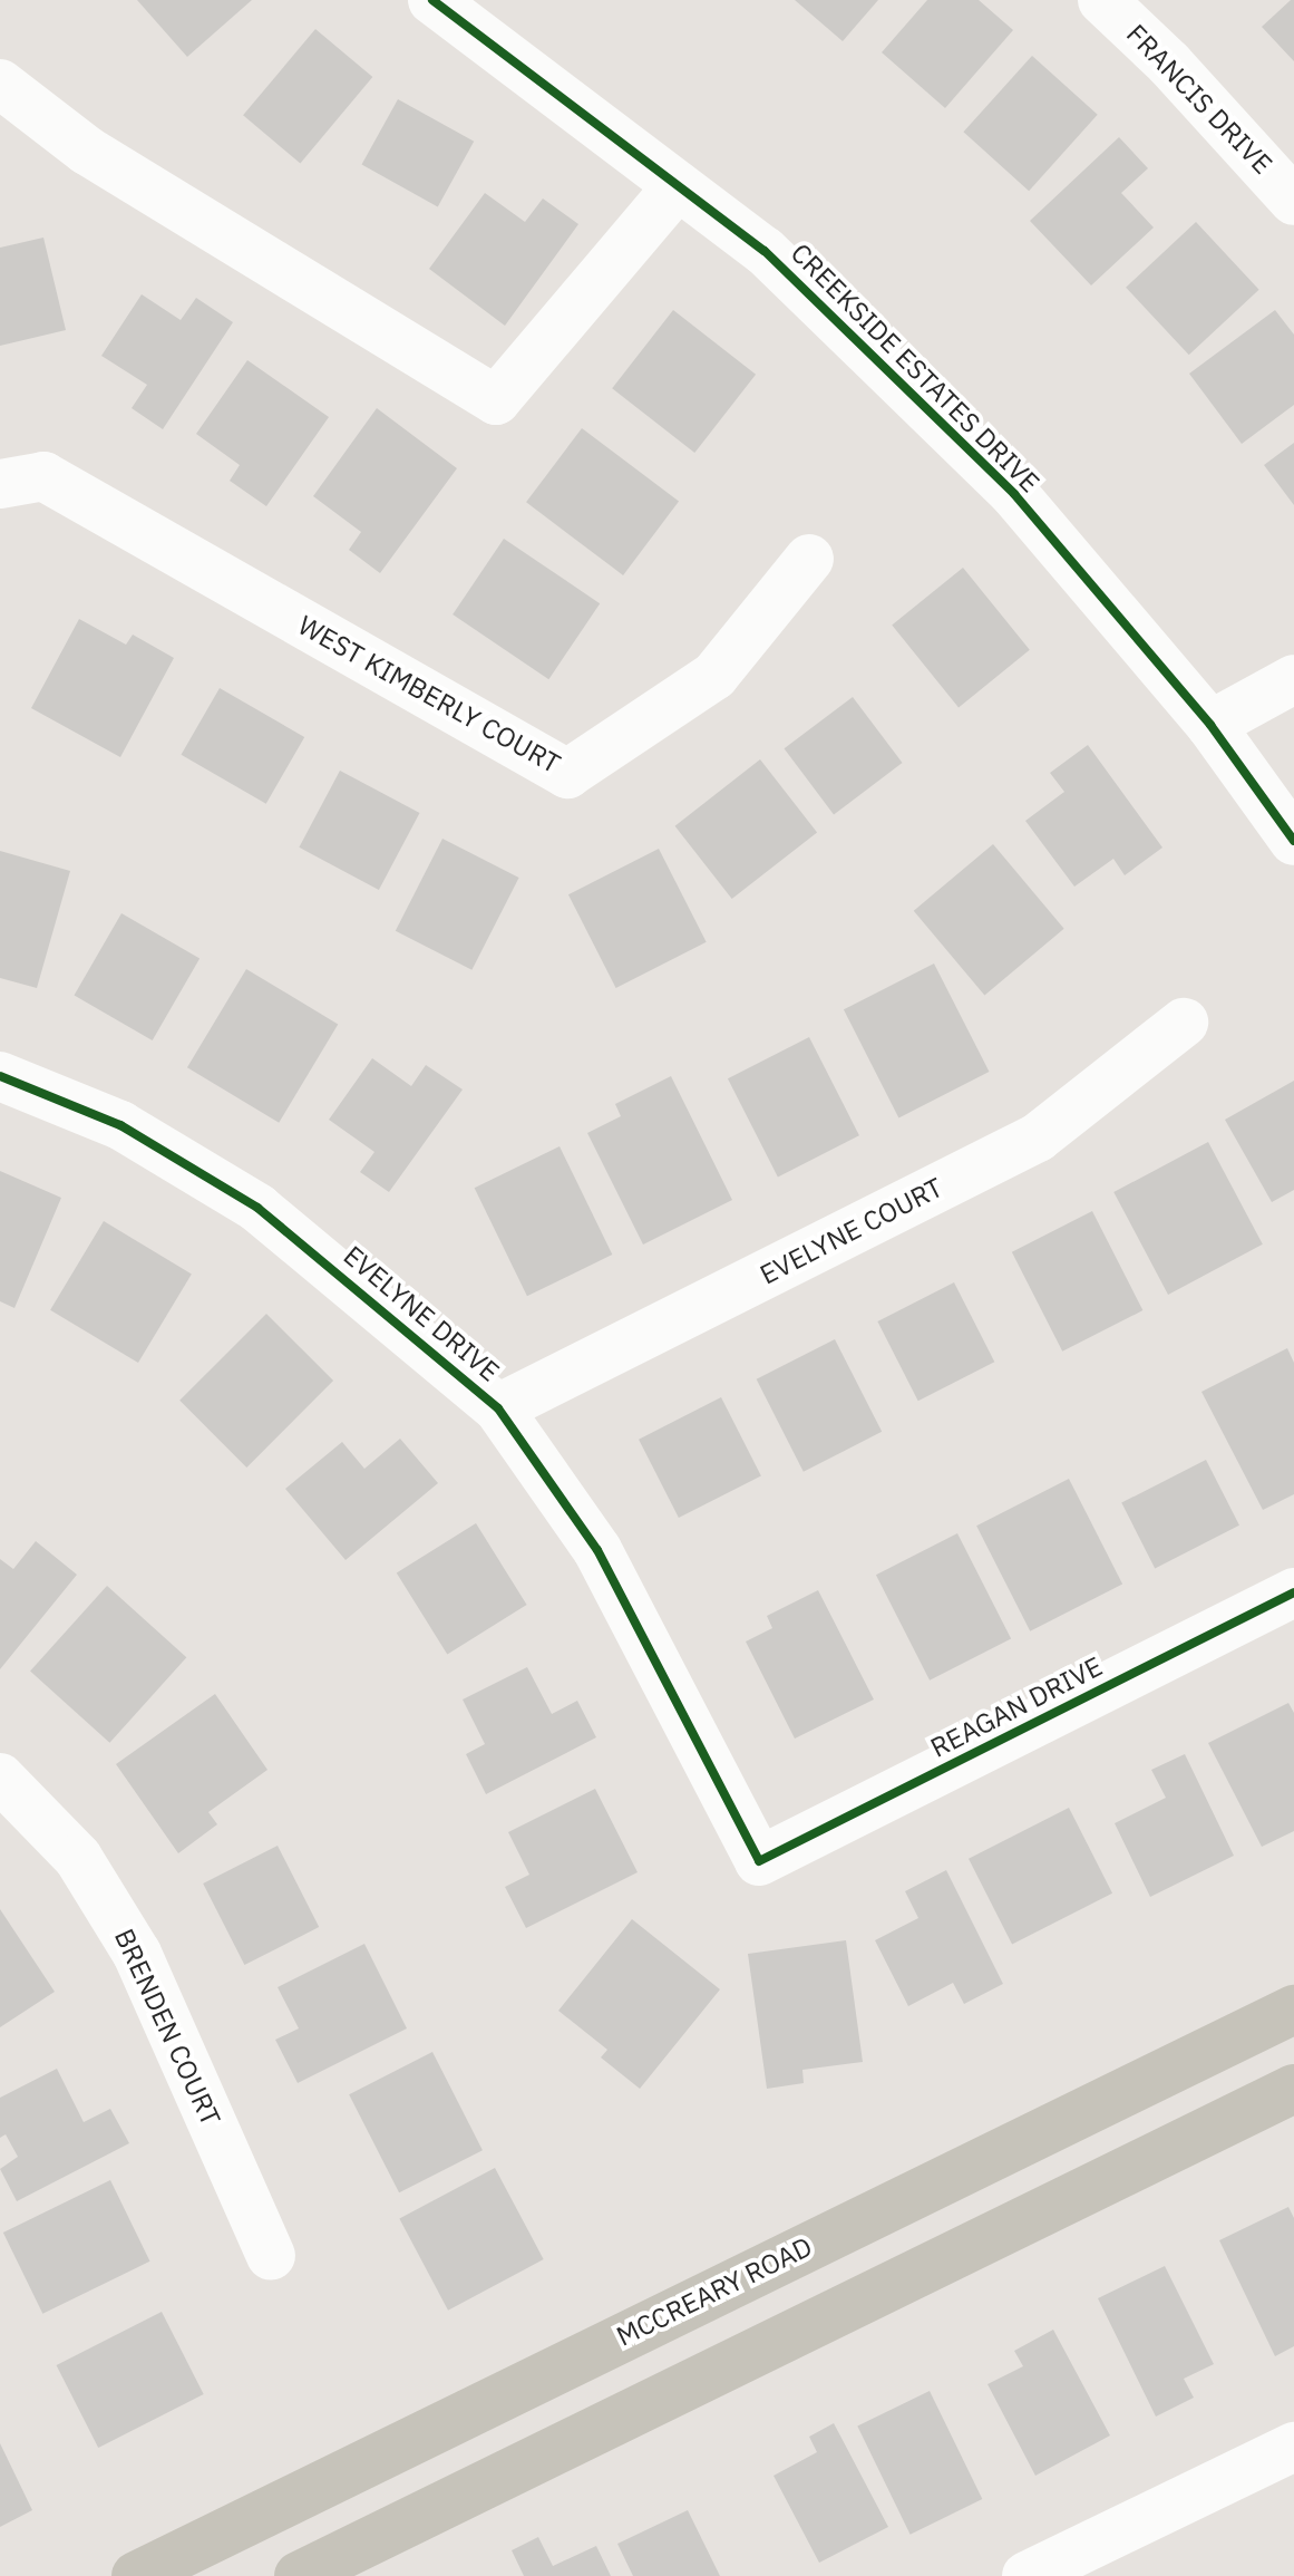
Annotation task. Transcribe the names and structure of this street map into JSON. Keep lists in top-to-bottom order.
{
  "streets": {
    "main road": ["MCCREARY ROAD"],
    "street": [
      "FRANCIS DRIVE",
      "CREEKSIDE ESTATES DRIVE",
      "WEST KIMBERLY COURT",
      "EVELYNE COURT",
      "EVELYNE DRIVE",
      "REAGAN DRIVE",
      "BRENDEN COURT"
    ]
  },
  "crossings": [
    ["EVELYNE COURT", "EVELYNE DRIVE"],
    ["EVELYNE DRIVE", "REAGAN DRIVE"]
  ]
}
